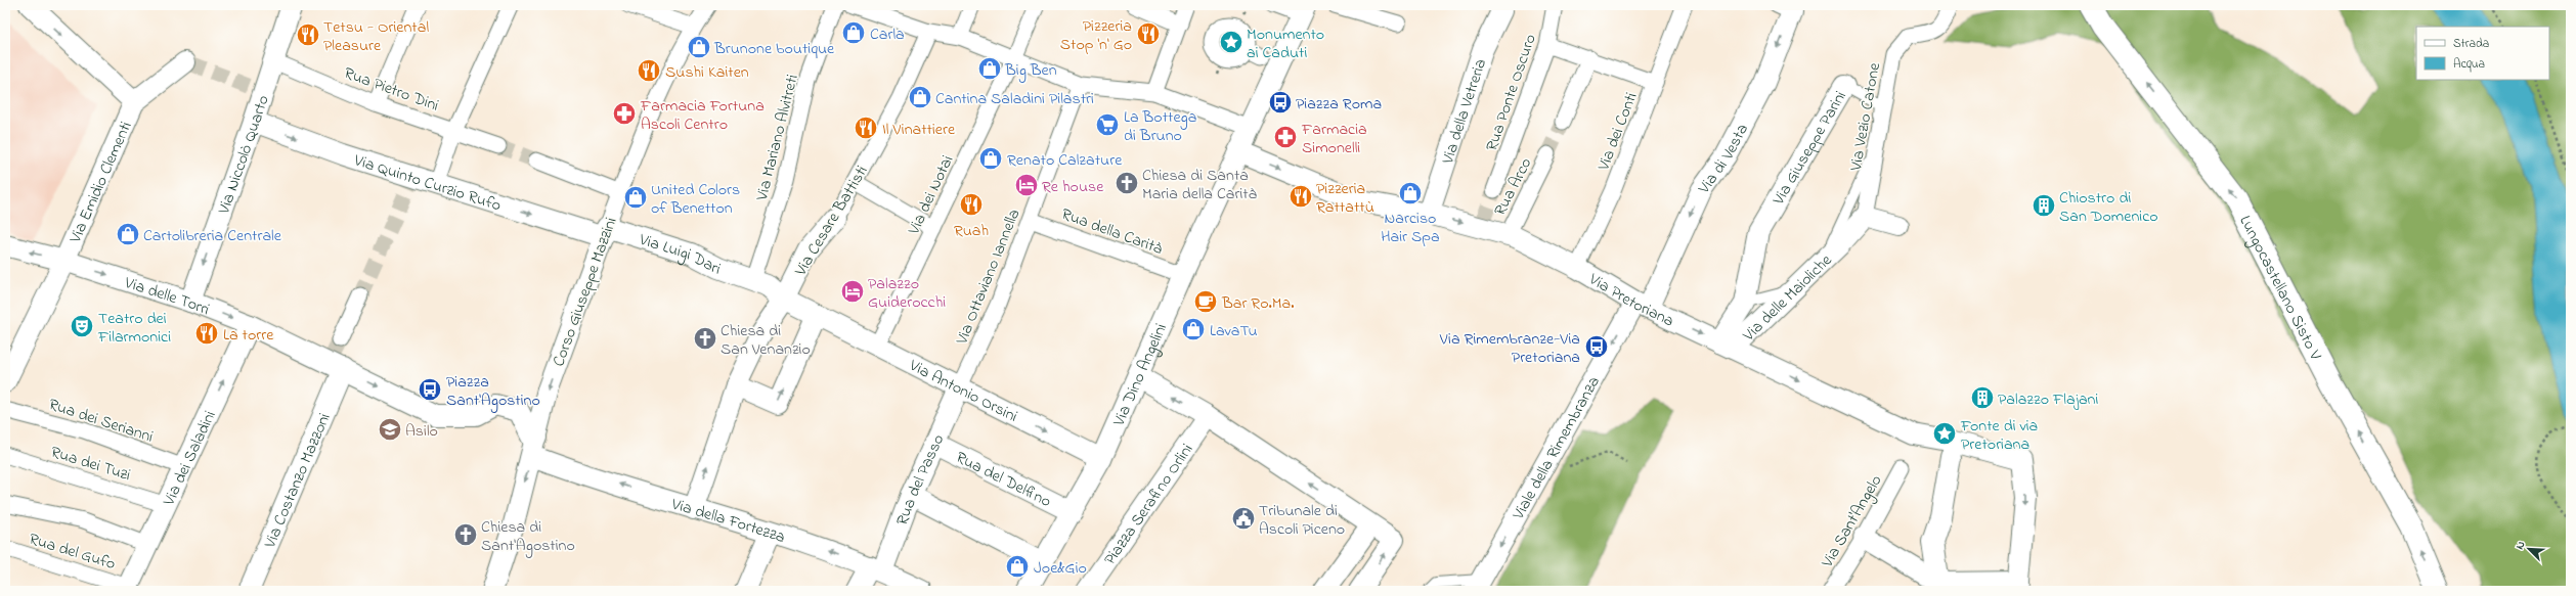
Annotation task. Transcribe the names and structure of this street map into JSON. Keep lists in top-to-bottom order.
{
  "streets": {
    "street": [
      "Rua Pietro Dini",
      "Rua Ponte Oscuro",
      "Via della Vetreria",
      "Via Vezio Catone",
      "Via dei Conti",
      "Via Mariano Alvitreti",
      "Via Giuseppe Parini",
      "Via Niccolò Quarto",
      "Via di Vesta",
      "Via Emidio Clementi",
      "Via Quinto Curzio Rufo",
      "Rua Arco",
      "Via dei Notai",
      "Via Cesare Battisti",
      "Rua della Carità",
      "Via Luigi Dari",
      "Via Ottaviano Iannella",
      "Lungocastellano Sisto V",
      "Corso Giuseppe Mazzini",
      "Via delle Torri",
      "Via delle Maioliche",
      "Via Pretoriana",
      "Via Dino Angelini",
      "Via Antonio Orsini",
      "Rua dei Serianni",
      "Viale della Rimembranza",
      "Via dei Saladini",
      "Rua dei Tuzi",
      "Rua del Delfino",
      "Via Costanzo Mazzoni",
      "Rua del Passo",
      "Piazza Serafino Orlini",
      "Via della Fortezza",
      "Via Sant'Angelo",
      "Rua del Gufo"
    ]
  },
  "crossings": [
    ["Rua Pietro Dini", "Via Niccolò Quarto"],
    ["Via della Vetreria", "Via Pretoriana"],
    ["Via Vezio Catone", "Via delle Maioliche"],
    ["Via dei Conti", "Via Pretoriana"],
    ["Via Mariano Alvitreti", "Via Luigi Dari"],
    ["Via Giuseppe Parini", "Via delle Maioliche"],
    ["Via Giuseppe Parini", "Via Pretoriana"],
    ["Via Niccolò Quarto", "Via Quinto Curzio Rufo"],
    ["Via Niccolò Quarto", "Via delle Torri"],
    ["Via di Vesta", "Via Pretoriana"],
    ["Via di Vesta", "Viale della Rimembranza"],
    ["Via Emidio Clementi", "Via delle Torri"],
    ["Via Quinto Curzio Rufo", "Via Luigi Dari"],
    ["Via Quinto Curzio Rufo", "Corso Giuseppe Mazzini"],
    ["Rua Arco", "Via Pretoriana"],
    ["Via dei Notai", "Via Antonio Orsini"],
    ["Via Cesare Battisti", "Via Luigi Dari"],
    ["Via Cesare Battisti", "Via Antonio Orsini"],
    ["Via Cesare Battisti", "Via della Fortezza"],
    ["Rua della Carità", "Via Ottaviano Iannella"],
    ["Rua della Carità", "Via Dino Angelini"],
    ["Via Luigi Dari", "Corso Giuseppe Mazzini"],
    ["Via Luigi Dari", "Via Antonio Orsini"],
    ["Via Ottaviano Iannella", "Via Antonio Orsini"],
    ["Via Ottaviano Iannella", "Rua del Passo"],
    ["Corso Giuseppe Mazzini", "Via delle Torri"],
    ["Corso Giuseppe Mazzini", "Via della Fortezza"],
    ["Via delle Torri", "Via dei Saladini"],
    ["Via delle Torri", "Via Costanzo Mazzoni"],
    ["Via delle Torri", "Via della Fortezza"],
    ["Via delle Maioliche", "Via Pretoriana"],
    ["Via Pretoriana", "Via Dino Angelini"],
    ["Via Pretoriana", "Viale della Rimembranza"],
    ["Via Dino Angelini", "Via Antonio Orsini"],
    ["Via Dino Angelini", "Rua del Delfino"],
    ["Via Antonio Orsini", "Rua del Passo"],
    ["Rua dei Serianni", "Via dei Saladini"],
    ["Via dei Saladini", "Rua dei Tuzi"],
    ["Via dei Saladini", "Rua del Gufo"],
    ["Rua del Delfino", "Rua del Passo"],
    ["Rua del Passo", "Via della Fortezza"]
  ],
  "one_way": [
    "Via Niccolò Quarto",
    "Via di Vesta",
    "Via Quinto Curzio Rufo",
    "Lungocastellano Sisto V",
    "Corso Giuseppe Mazzini",
    "Via Pretoriana",
    "Viale della Rimembranza",
    "Via dei Saladini",
    "Via della Fortezza"
  ],
  "places": {
    "shop": [
      "Carla",
      "Brunone boutique",
      "Big Ben",
      "Cantina Saladini Pilastri",
      "Renato Calzature",
      "Narciso Hair Spa",
      "United Colors of Benetton",
      "Cartolibreria Centrale",
      "LavaTu",
      "Joe&Gio"
    ],
    "restaurant": [
      "Pizzeria Stop 'n' Go",
      "Tetsu - Oriental Pleasure",
      "Sushi Kaiten",
      "Il Vinattiere",
      "Pizzeria Rattattù",
      "Ruah",
      "La torre"
    ],
    "place": ["Monumento ai Caduti", "Fonte di via Pretoriana"],
    "bus stop": ["Piazza Roma", "Via Rimembranze-Via Pretoriana", "Piazza Sant'Agostino"],
    "pharmacy": ["Farmacia Fortuna Ascoli Centro", "Farmacia Simonelli"],
    "supermarket": ["La Bottega di Bruno"],
    "church": ["Chiesa di Santa Maria della Carità", "Chiesa di San Venanzio", "Chiesa di Sant'Agostino"],
    "hotel": ["Re house", "Palazzo Guiderocchi"],
    "building": ["Chiostro di San Domenico", "Palazzo Flajani"],
    "cafe": ["Bar Ro.Ma."],
    "theatre": ["Teatro dei Filarmonici"],
    "school or university": ["Asilo"],
    "public building": ["Tribunale di Ascoli Piceno"]
  },
  "legend": ["Strada", "Acqua"],
  "north": "top left"
}
